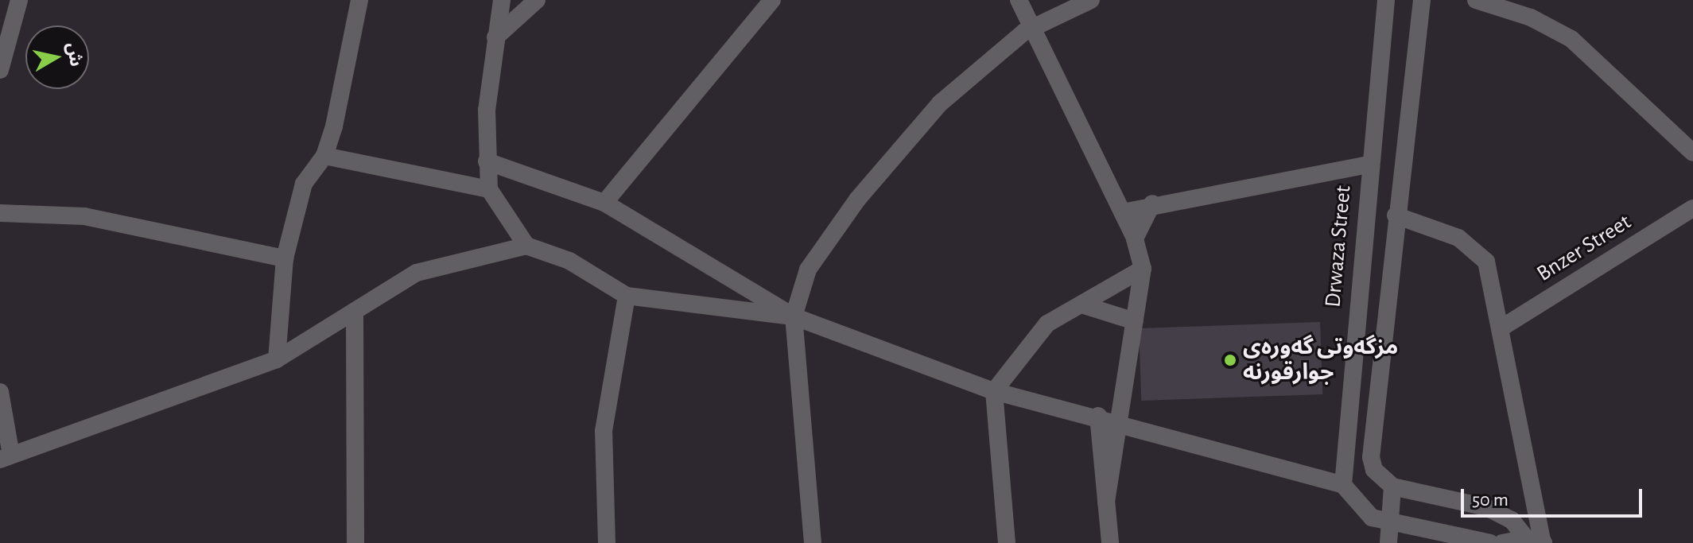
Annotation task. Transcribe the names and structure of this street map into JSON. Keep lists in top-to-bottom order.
{
  "streets": {
    "street": ["Drwaza Street", "Bnzer Street"]
  },
  "places": ["مزگەوتی گەورەی جوارقورنە"],
  "scale_bar": "50 m",
  "north": "right"
}
